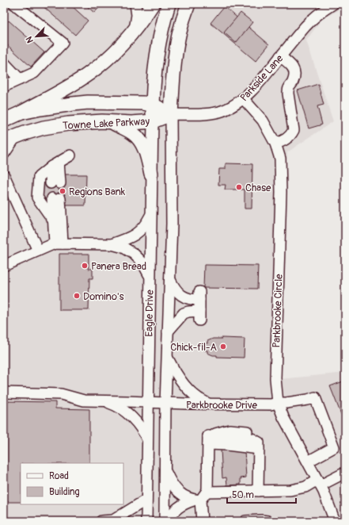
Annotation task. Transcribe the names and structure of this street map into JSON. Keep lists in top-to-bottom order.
{
  "streets": {
    "main road": ["Towne Lake Parkway", "Eagle Drive"],
    "street": ["Parkside Lane", "Parkbrooke Circle", "Parkbrooke Drive"]
  },
  "crossings": [
    ["Parkside Lane", "Towne Lake Parkway"],
    ["Parkside Lane", "Parkbrooke Circle"],
    ["Parkside Lane", "Eagle Drive"],
    ["Towne Lake Parkway", "Eagle Drive"],
    ["Parkbrooke Circle", "Parkbrooke Drive"],
    ["Eagle Drive", "Parkbrooke Drive"]
  ],
  "places": [
    "Chase",
    "Regions Bank",
    "Panera Bread",
    "Domino's",
    "Chick-fil-A"
  ],
  "legend": ["Road", "Building"],
  "scale_bar": "50 m",
  "north": "bottom left"
}
